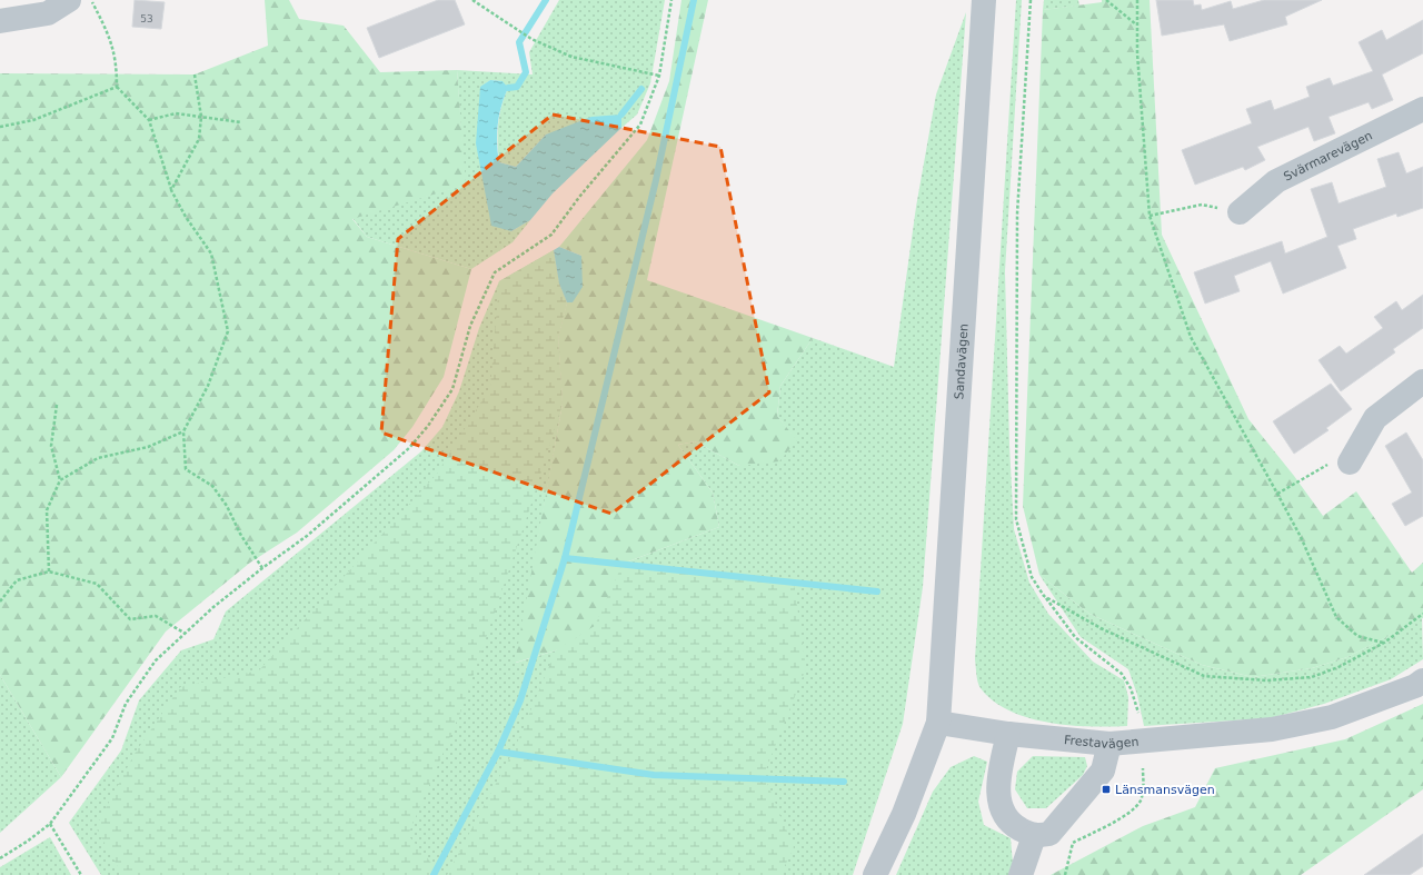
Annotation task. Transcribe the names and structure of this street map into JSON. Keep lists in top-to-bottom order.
{
  "streets": {
    "street": ["Svärmarevägen", "Sandavägen", "Frestavägen"]
  },
  "crossings": [
    ["Sandavägen", "Frestavägen"]
  ],
  "places": {
    "transit": ["Länsmansvägen"]
  },
  "house_numbers": ["53"]
}
